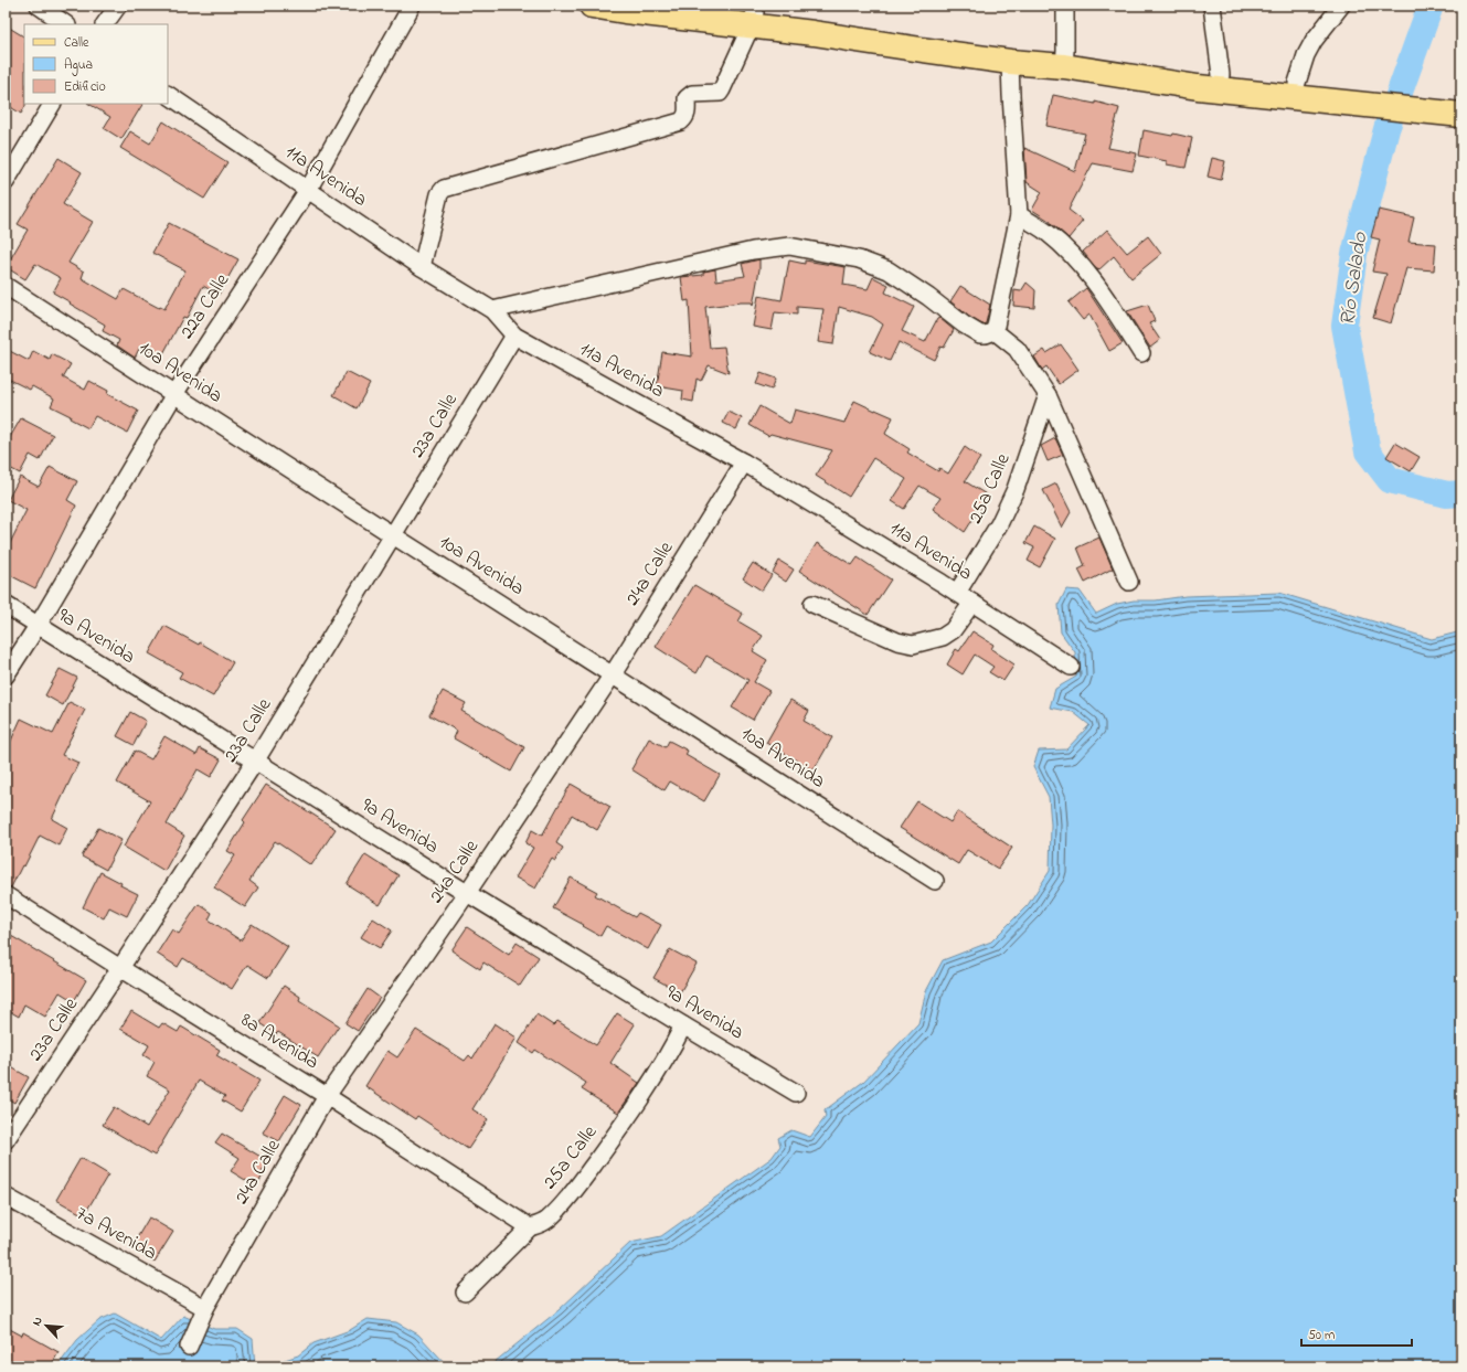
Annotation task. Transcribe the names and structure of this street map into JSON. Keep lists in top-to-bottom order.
{
  "streets": {
    "street": [
      "11a Avenida",
      "22a Calle",
      "10a Avenida",
      "23a Calle",
      "25a Calle",
      "24a Calle",
      "9a Avenida",
      "8a Avenida",
      "7a Avenida"
    ]
  },
  "crossings": [
    ["11a Avenida", "22a Calle"],
    ["11a Avenida", "23a Calle"],
    ["11a Avenida", "25a Calle"],
    ["11a Avenida", "24a Calle"],
    ["22a Calle", "10a Avenida"],
    ["22a Calle", "9a Avenida"],
    ["10a Avenida", "23a Calle"],
    ["10a Avenida", "24a Calle"],
    ["23a Calle", "9a Avenida"],
    ["23a Calle", "8a Avenida"],
    ["25a Calle", "9a Avenida"],
    ["25a Calle", "8a Avenida"],
    ["24a Calle", "9a Avenida"],
    ["24a Calle", "8a Avenida"],
    ["24a Calle", "7a Avenida"]
  ],
  "water": ["Río Salado"],
  "legend": ["Calle", "Agua", "Edificio"],
  "scale_bar": "50 m",
  "north": "top left"
}
